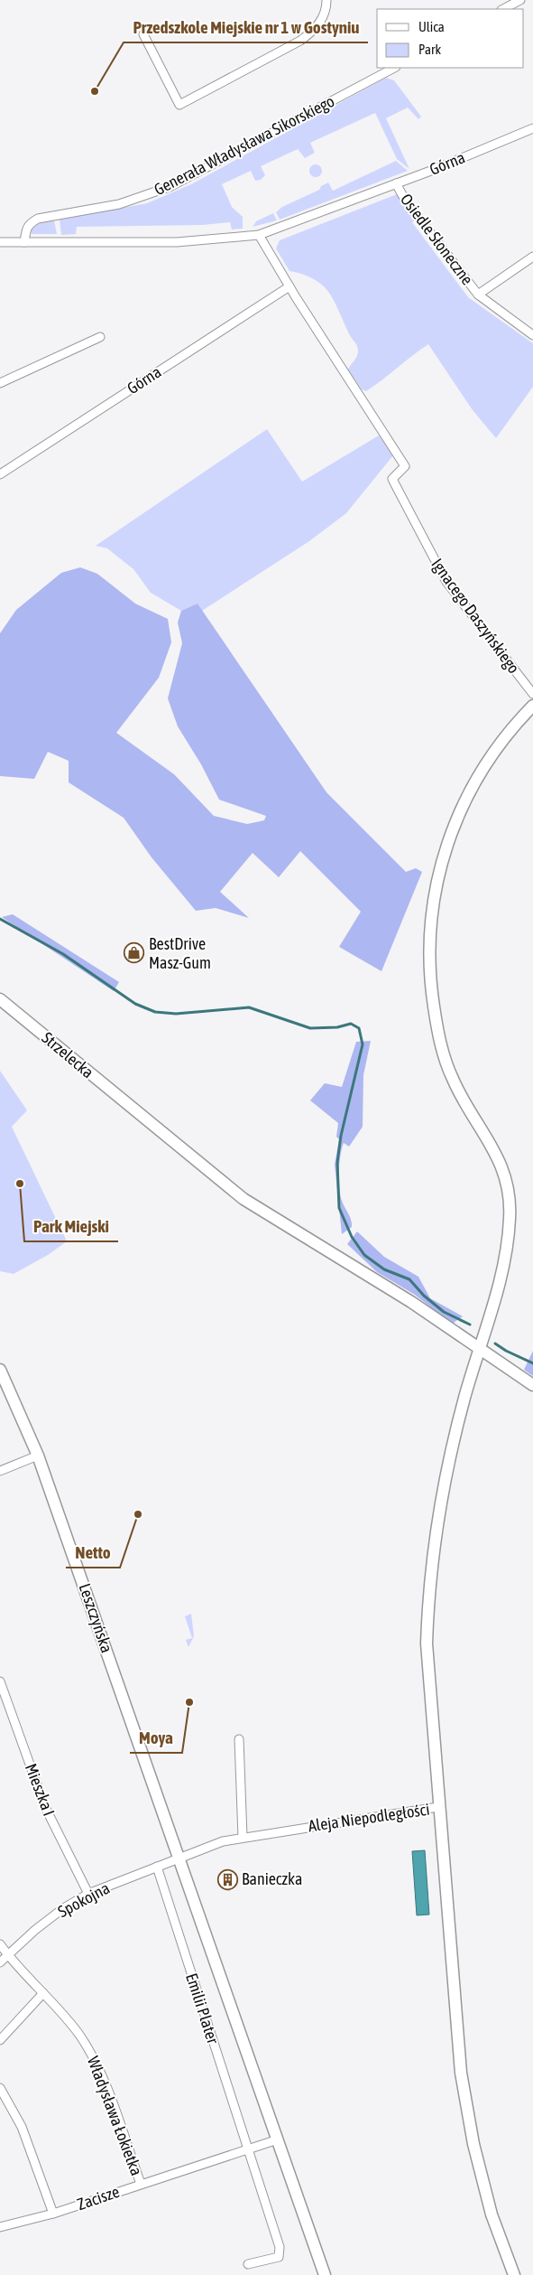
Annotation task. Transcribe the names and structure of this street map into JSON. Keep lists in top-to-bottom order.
{
  "streets": {
    "street": [
      "Generała Władysława Sikorskiego",
      "Górna",
      "Osiedle Słoneczne",
      "Ignacego Daszyńskiego",
      "Strzelecka",
      "Leszczyńska",
      "Mieszka I",
      "Aleja Niepodległości",
      "Spokojna",
      "Emilii Plater",
      "Władysława Łokietka",
      "Zacisze"
    ]
  },
  "crossings": [
    ["Górna", "Osiedle Słoneczne"],
    ["Górna", "Ignacego Daszyńskiego"],
    ["Strzelecka", "Aleja Niepodległości"],
    ["Leszczyńska", "Aleja Niepodległości"],
    ["Leszczyńska", "Spokojna"],
    ["Leszczyńska", "Zacisze"],
    ["Mieszka I", "Spokojna"],
    ["Aleja Niepodległości", "Spokojna"],
    ["Spokojna", "Emilii Plater"],
    ["Spokojna", "Władysława Łokietka"],
    ["Emilii Plater", "Zacisze"],
    ["Władysława Łokietka", "Zacisze"]
  ],
  "places": {
    "other": [
      "Przedszkole Miejskie nr 1 w Gostyniu",
      "Park Miejski",
      "Netto",
      "Moya"
    ],
    "shop": ["BestDrive Masz-Gum"],
    "building": ["Banieczka"]
  },
  "legend": ["Ulica", "Park"]
}
